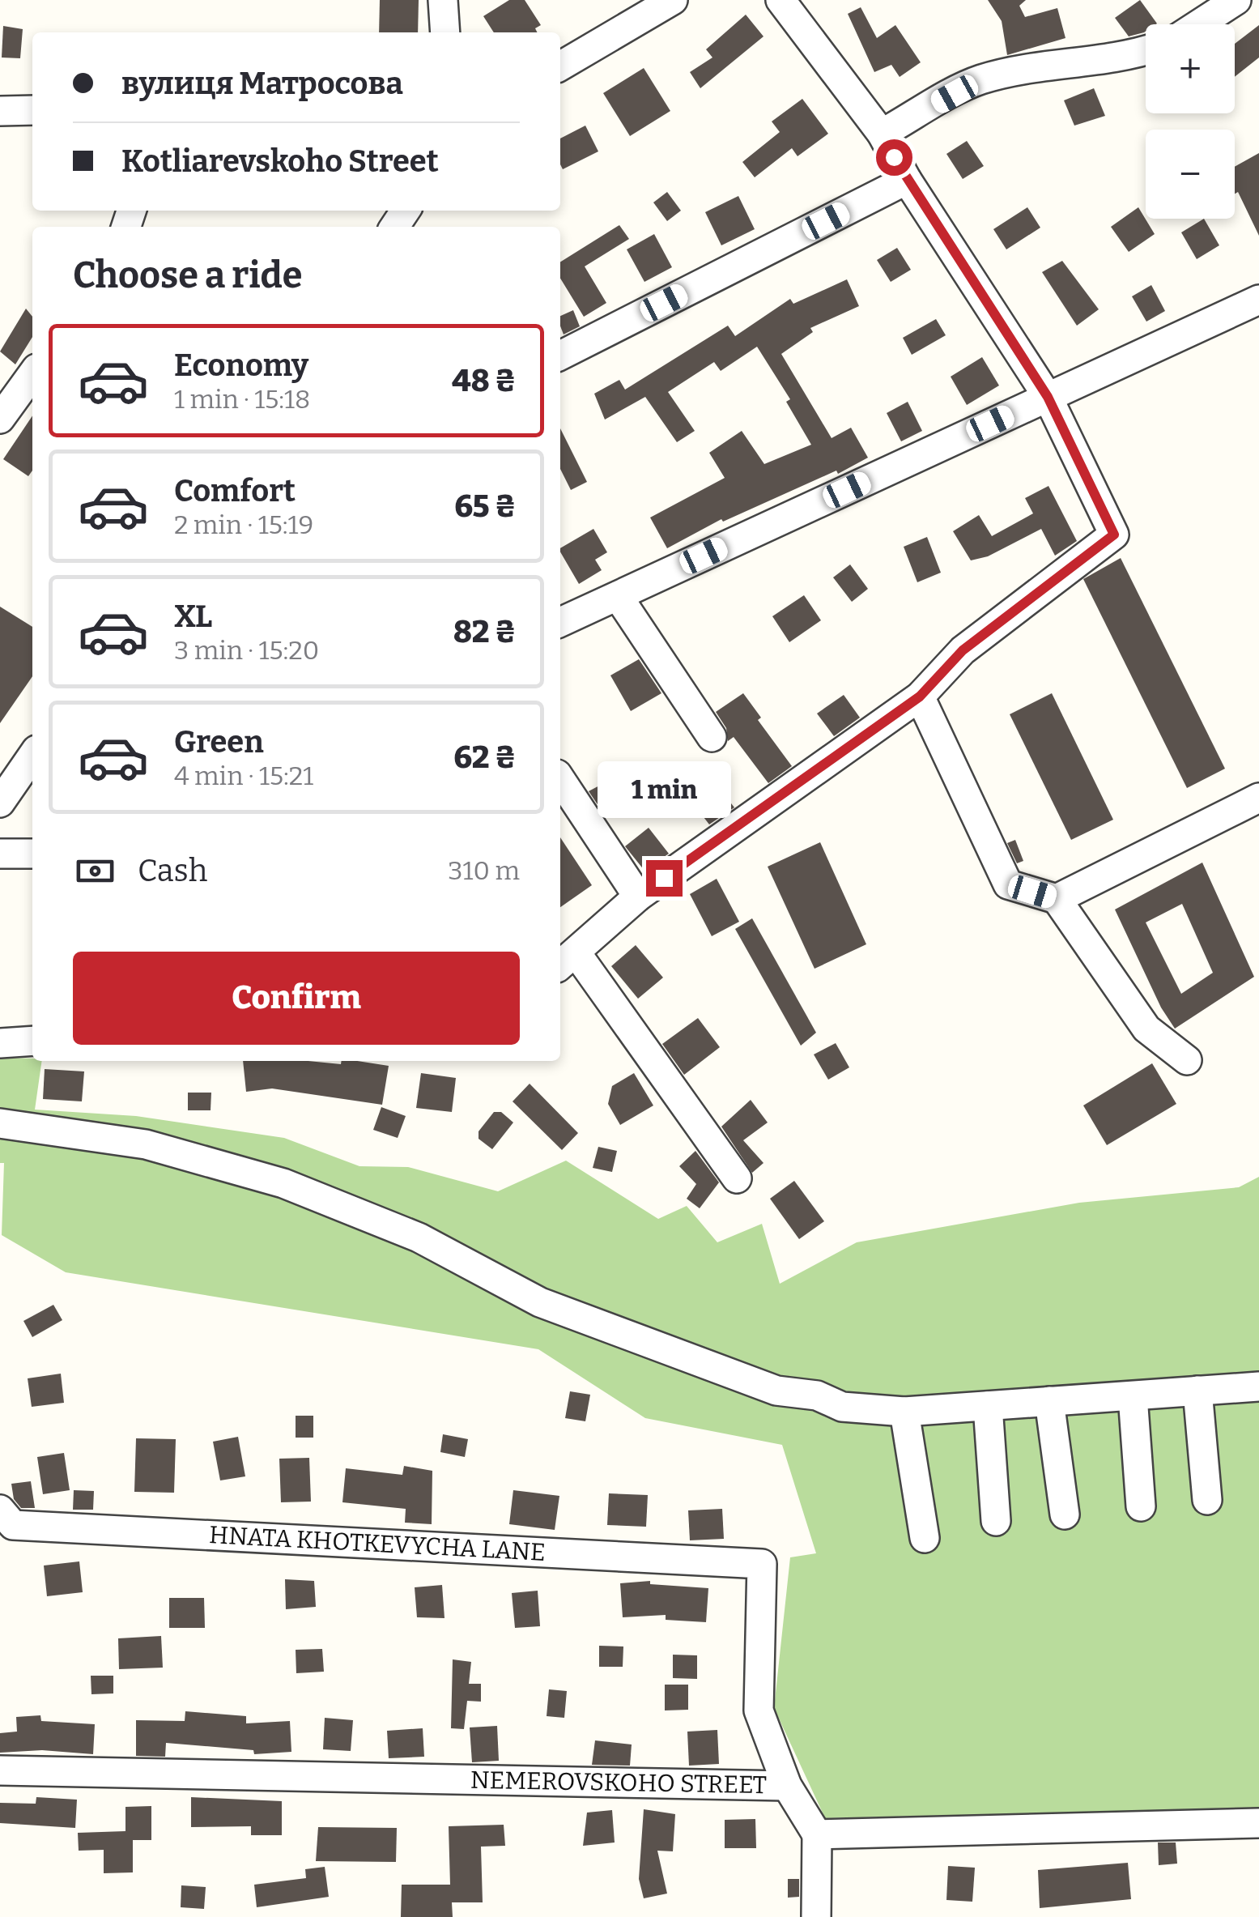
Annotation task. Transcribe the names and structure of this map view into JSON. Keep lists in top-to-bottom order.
{
  "streets": {
    "street": ["HNATA KHOTKEVYCHA LANE", "NEMEROVSKOHO STREET"]
  },
  "crossings": [
    ["HNATA KHOTKEVYCHA LANE", "NEMEROVSKOHO STREET"]
  ],
  "page": {
    "map_buttons": ["+", "−"],
    "banner": ["вулиця Матросова", "Kotliarevskoho Street"],
    "heading": "Choose a ride",
    "list": [
      {
        "name": "Economy",
        "note": "1 min · 15:18",
        "value": "48 ₴"
      },
      {
        "name": "Comfort",
        "note": "2 min · 15:19",
        "value": "65 ₴"
      },
      {
        "name": "XL",
        "note": "3 min · 15:20",
        "value": "82 ₴"
      },
      {
        "name": "Green",
        "note": "4 min · 15:21",
        "value": "62 ₴"
      }
    ],
    "bubble": "1 min",
    "pay": ["Cash", "310 m"],
    "buttons": "Confirm"
  }
}
